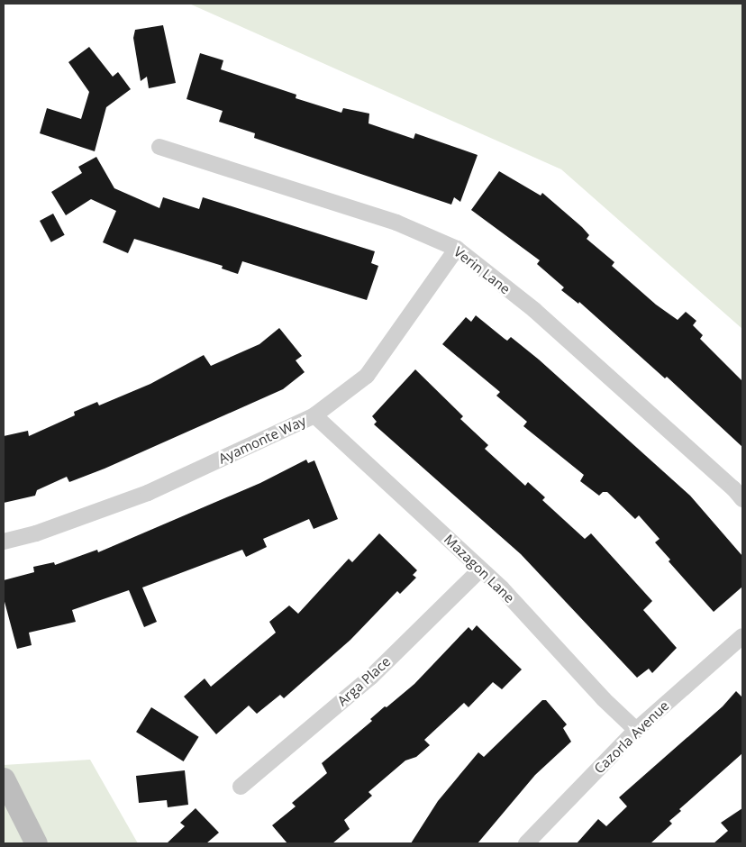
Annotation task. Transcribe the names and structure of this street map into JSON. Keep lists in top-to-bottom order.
{
  "streets": {
    "street": [
      "Verin Lane",
      "Ayamonte Way",
      "Mazagon Lane",
      "Arga Place",
      "Cazorla Avenue"
    ]
  },
  "crossings": [
    ["Verin Lane", "Ayamonte Way"],
    ["Ayamonte Way", "Mazagon Lane"],
    ["Mazagon Lane", "Arga Place"],
    ["Mazagon Lane", "Cazorla Avenue"]
  ]
}
